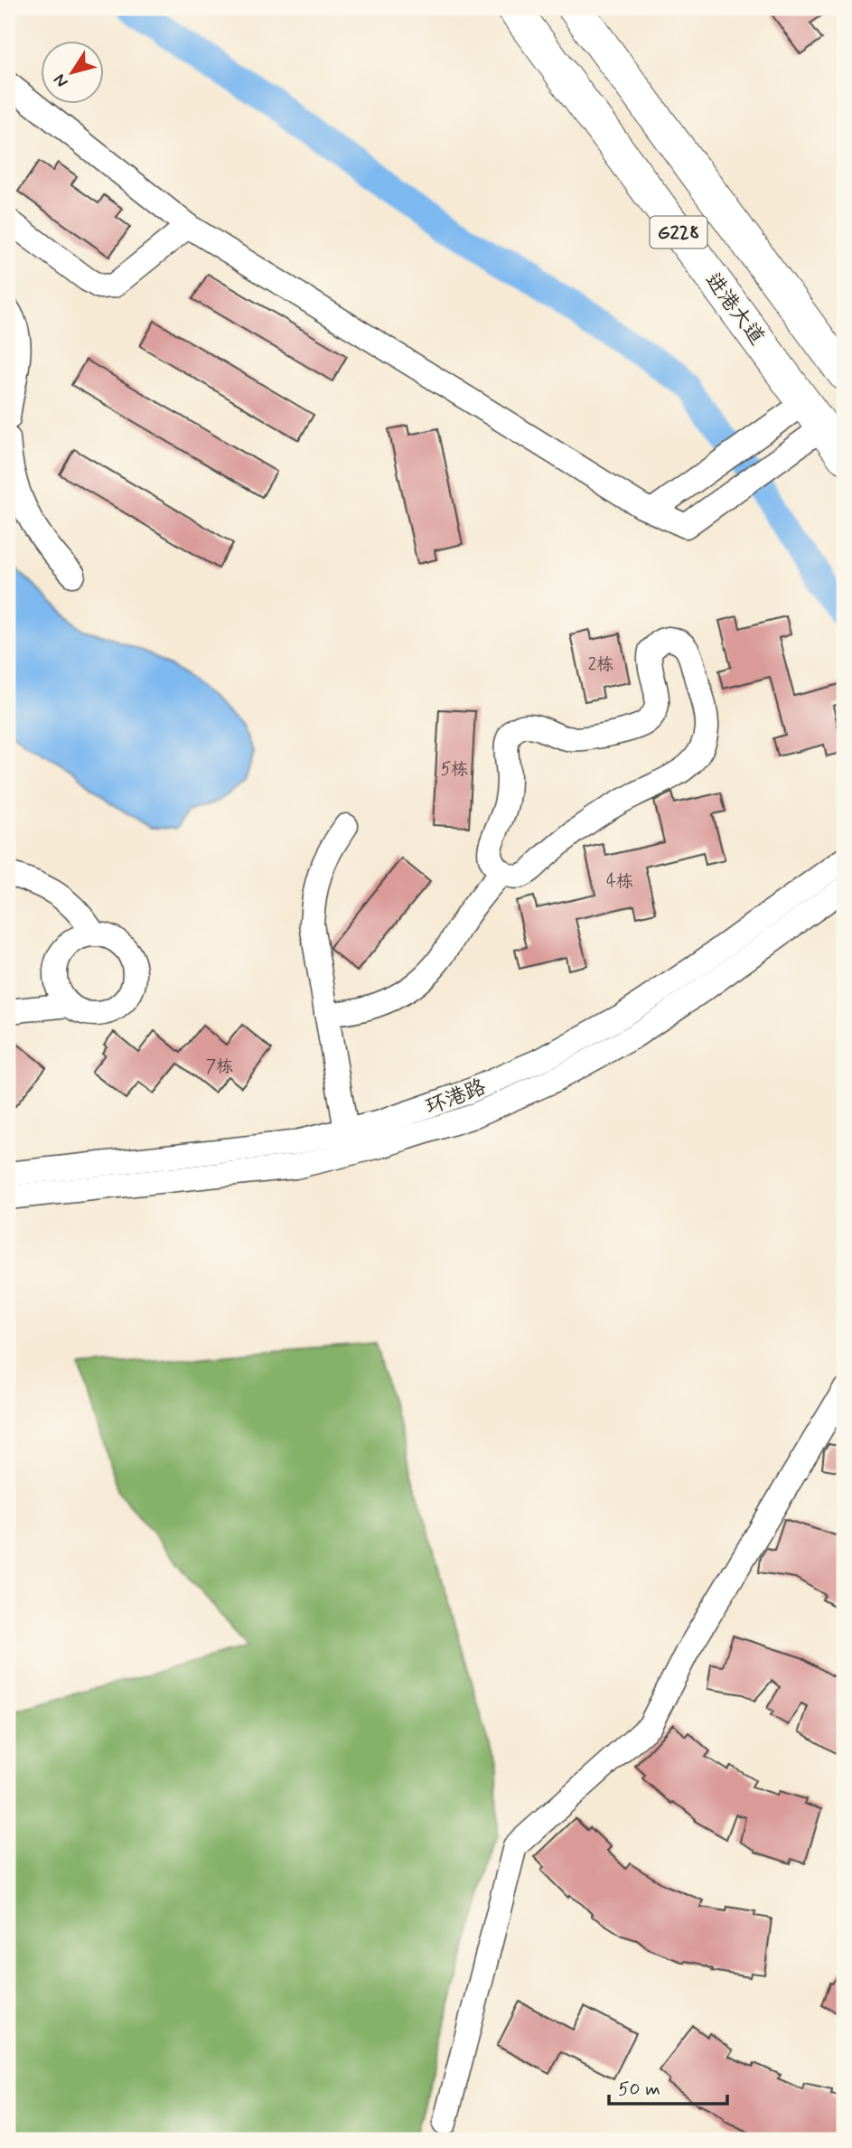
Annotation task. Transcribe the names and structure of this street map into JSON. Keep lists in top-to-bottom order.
{
  "streets": {
    "highway": ["G228", "进港大道"],
    "street": ["环港路"]
  },
  "house_numbers": [
    "2栋",
    "5栋",
    "4栋",
    "7栋"
  ],
  "scale_bar": "50 m",
  "north": "bottom left"
}
